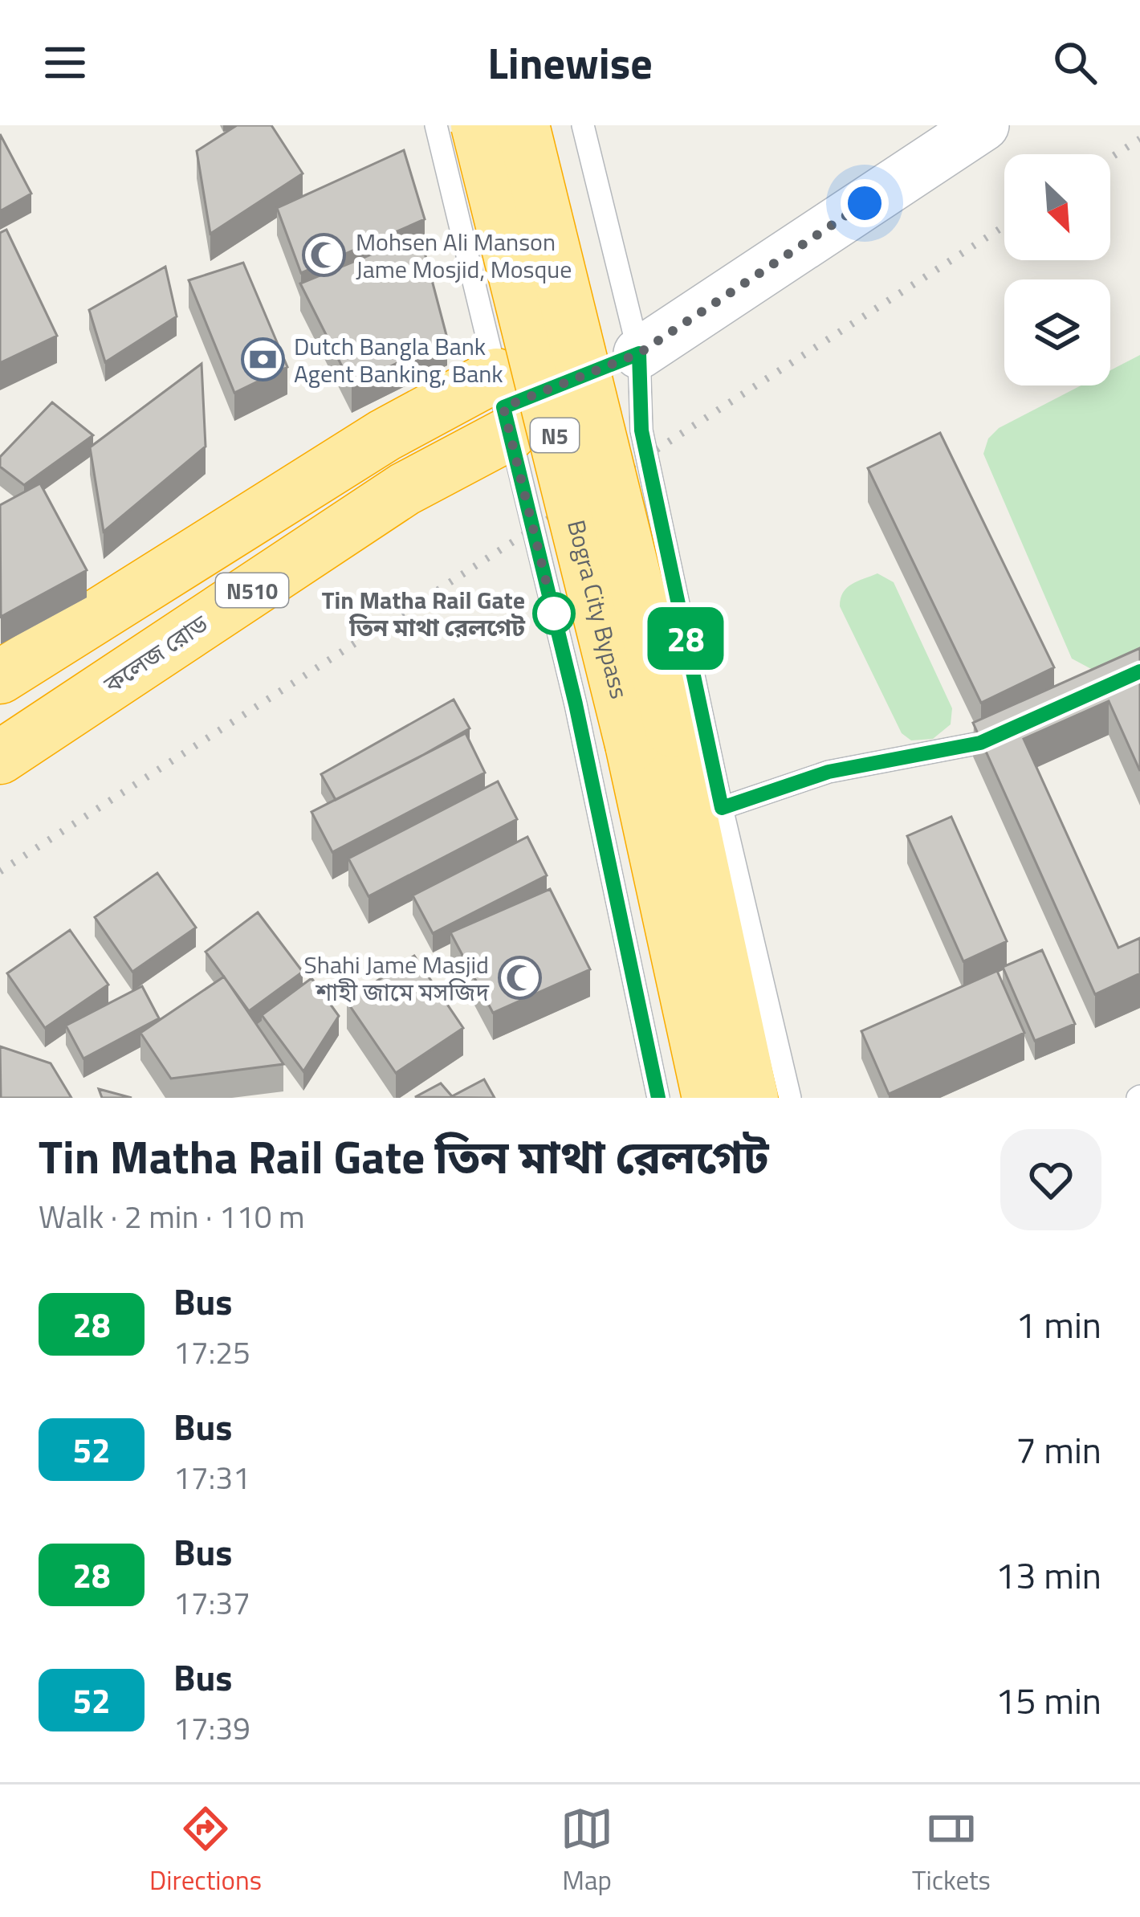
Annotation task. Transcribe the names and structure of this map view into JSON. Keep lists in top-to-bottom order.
{
  "streets": {
    "highway": [
      "N5",
      "N510",
      "Bogra City Bypass",
      "কলেজ রোড"
    ]
  },
  "crossings": [
    ["N510", "কলেজ রোড"]
  ],
  "places": {
    "mosque": ["Mohsen Ali Manson Jame Mosjid, Mosque", "Shahi Jame Masjid শাহী জামে মসজিদ"],
    "bank": ["Dutch Bangla Bank Agent Banking, Bank"],
    "other": ["Tin Matha Rail Gate তিন মাথা রেলগেট"]
  },
  "lines": ["bus line 28"],
  "north": "bottom right",
  "page": {
    "header": "Linewise",
    "on_map": "28",
    "heading": ["Tin Matha Rail Gate তিন মাথা রেলগেট", "Walk · 2 min · 110 m"],
    "list": [
      {
        "mark": "28",
        "name": "Bus",
        "note": "17:25",
        "value": "1 min"
      },
      {
        "mark": "52",
        "name": "Bus",
        "note": "17:31",
        "value": "7 min"
      },
      {
        "mark": "28",
        "name": "Bus",
        "note": "17:37",
        "value": "13 min"
      },
      {
        "mark": "52",
        "name": "Bus",
        "note": "17:39",
        "value": "15 min"
      }
    ],
    "tabs": ["Directions", "Map", "Tickets"]
  }
}
